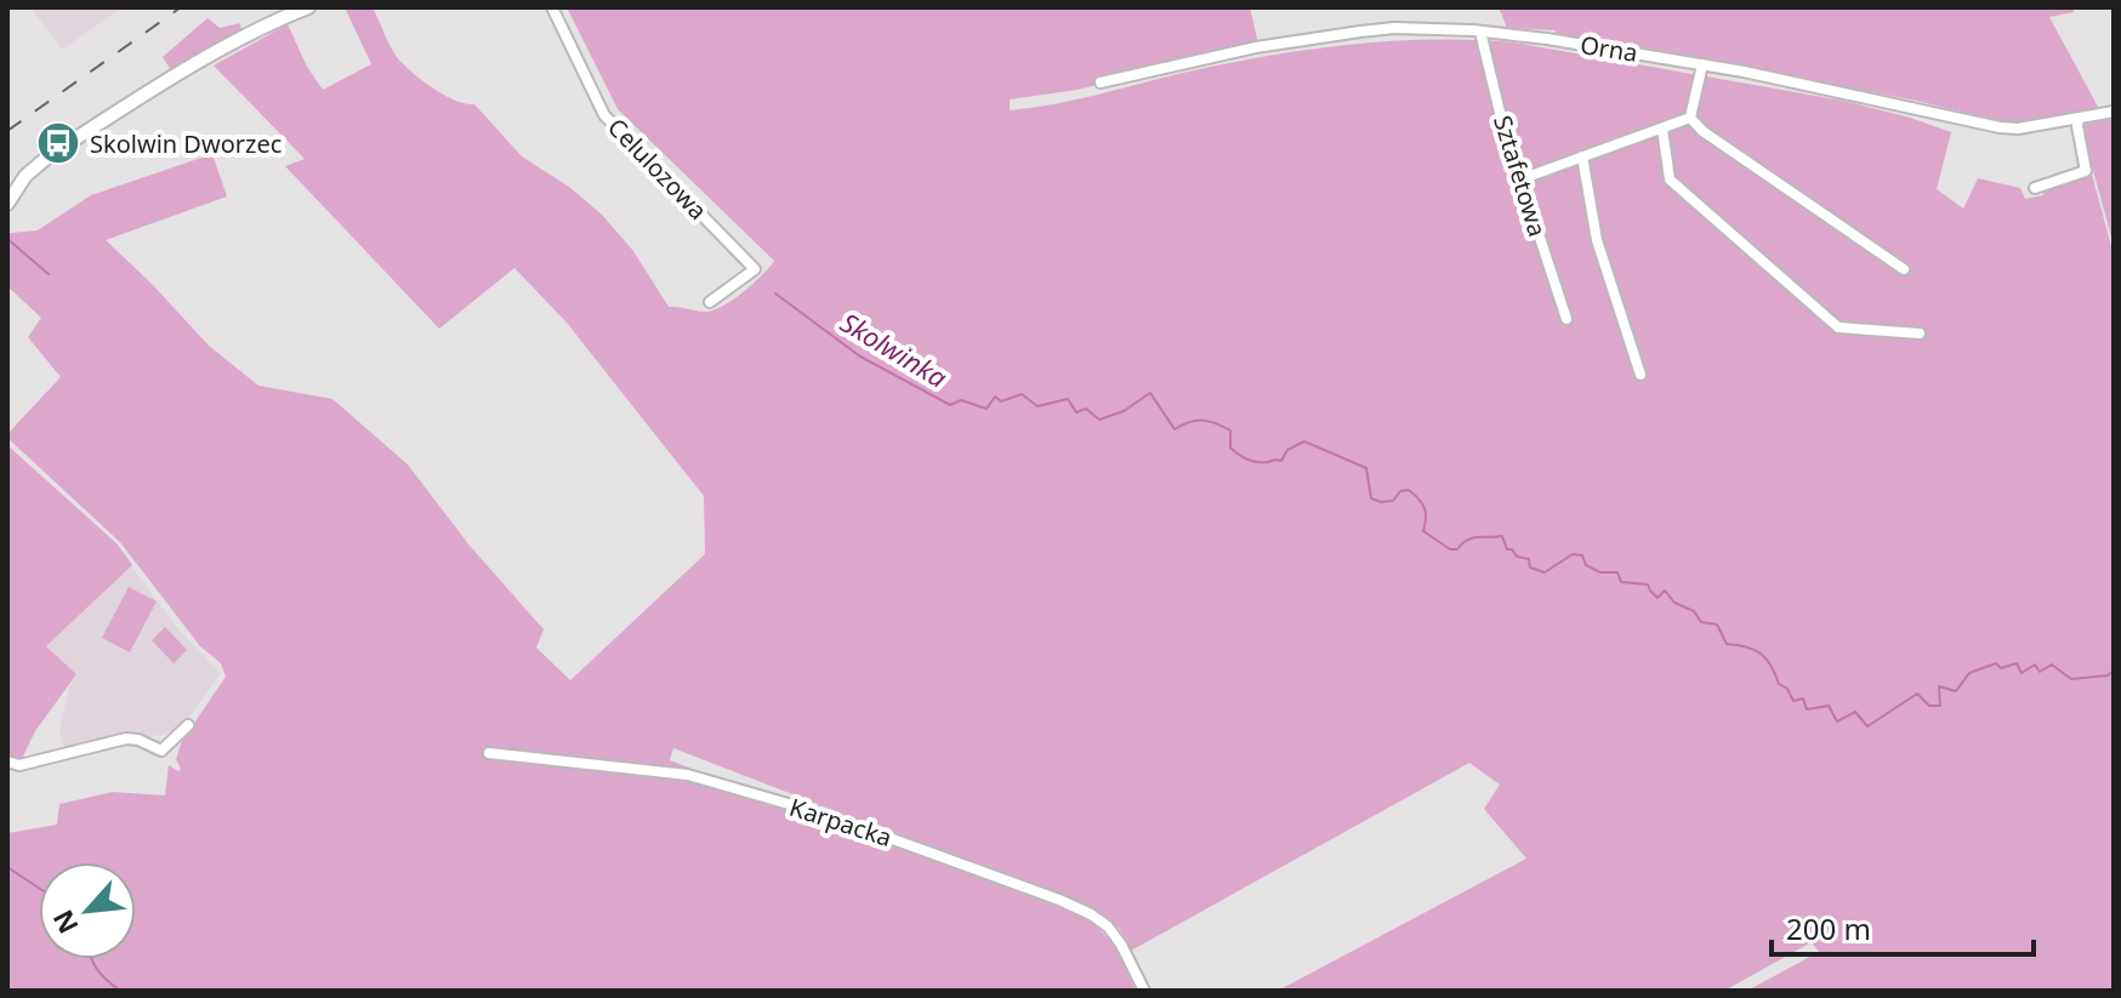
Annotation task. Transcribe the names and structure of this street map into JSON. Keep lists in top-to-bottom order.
{
  "streets": {
    "street": [
      "Orna",
      "Celulozowa",
      "Sztafetowa",
      "Karpacka"
    ]
  },
  "crossings": [
    ["Orna", "Sztafetowa"]
  ],
  "water": ["Skolwinka"],
  "places": {
    "bus stop": ["Skolwin Dworzec"]
  },
  "scale_bar": "200 m",
  "north": "bottom left"
}
